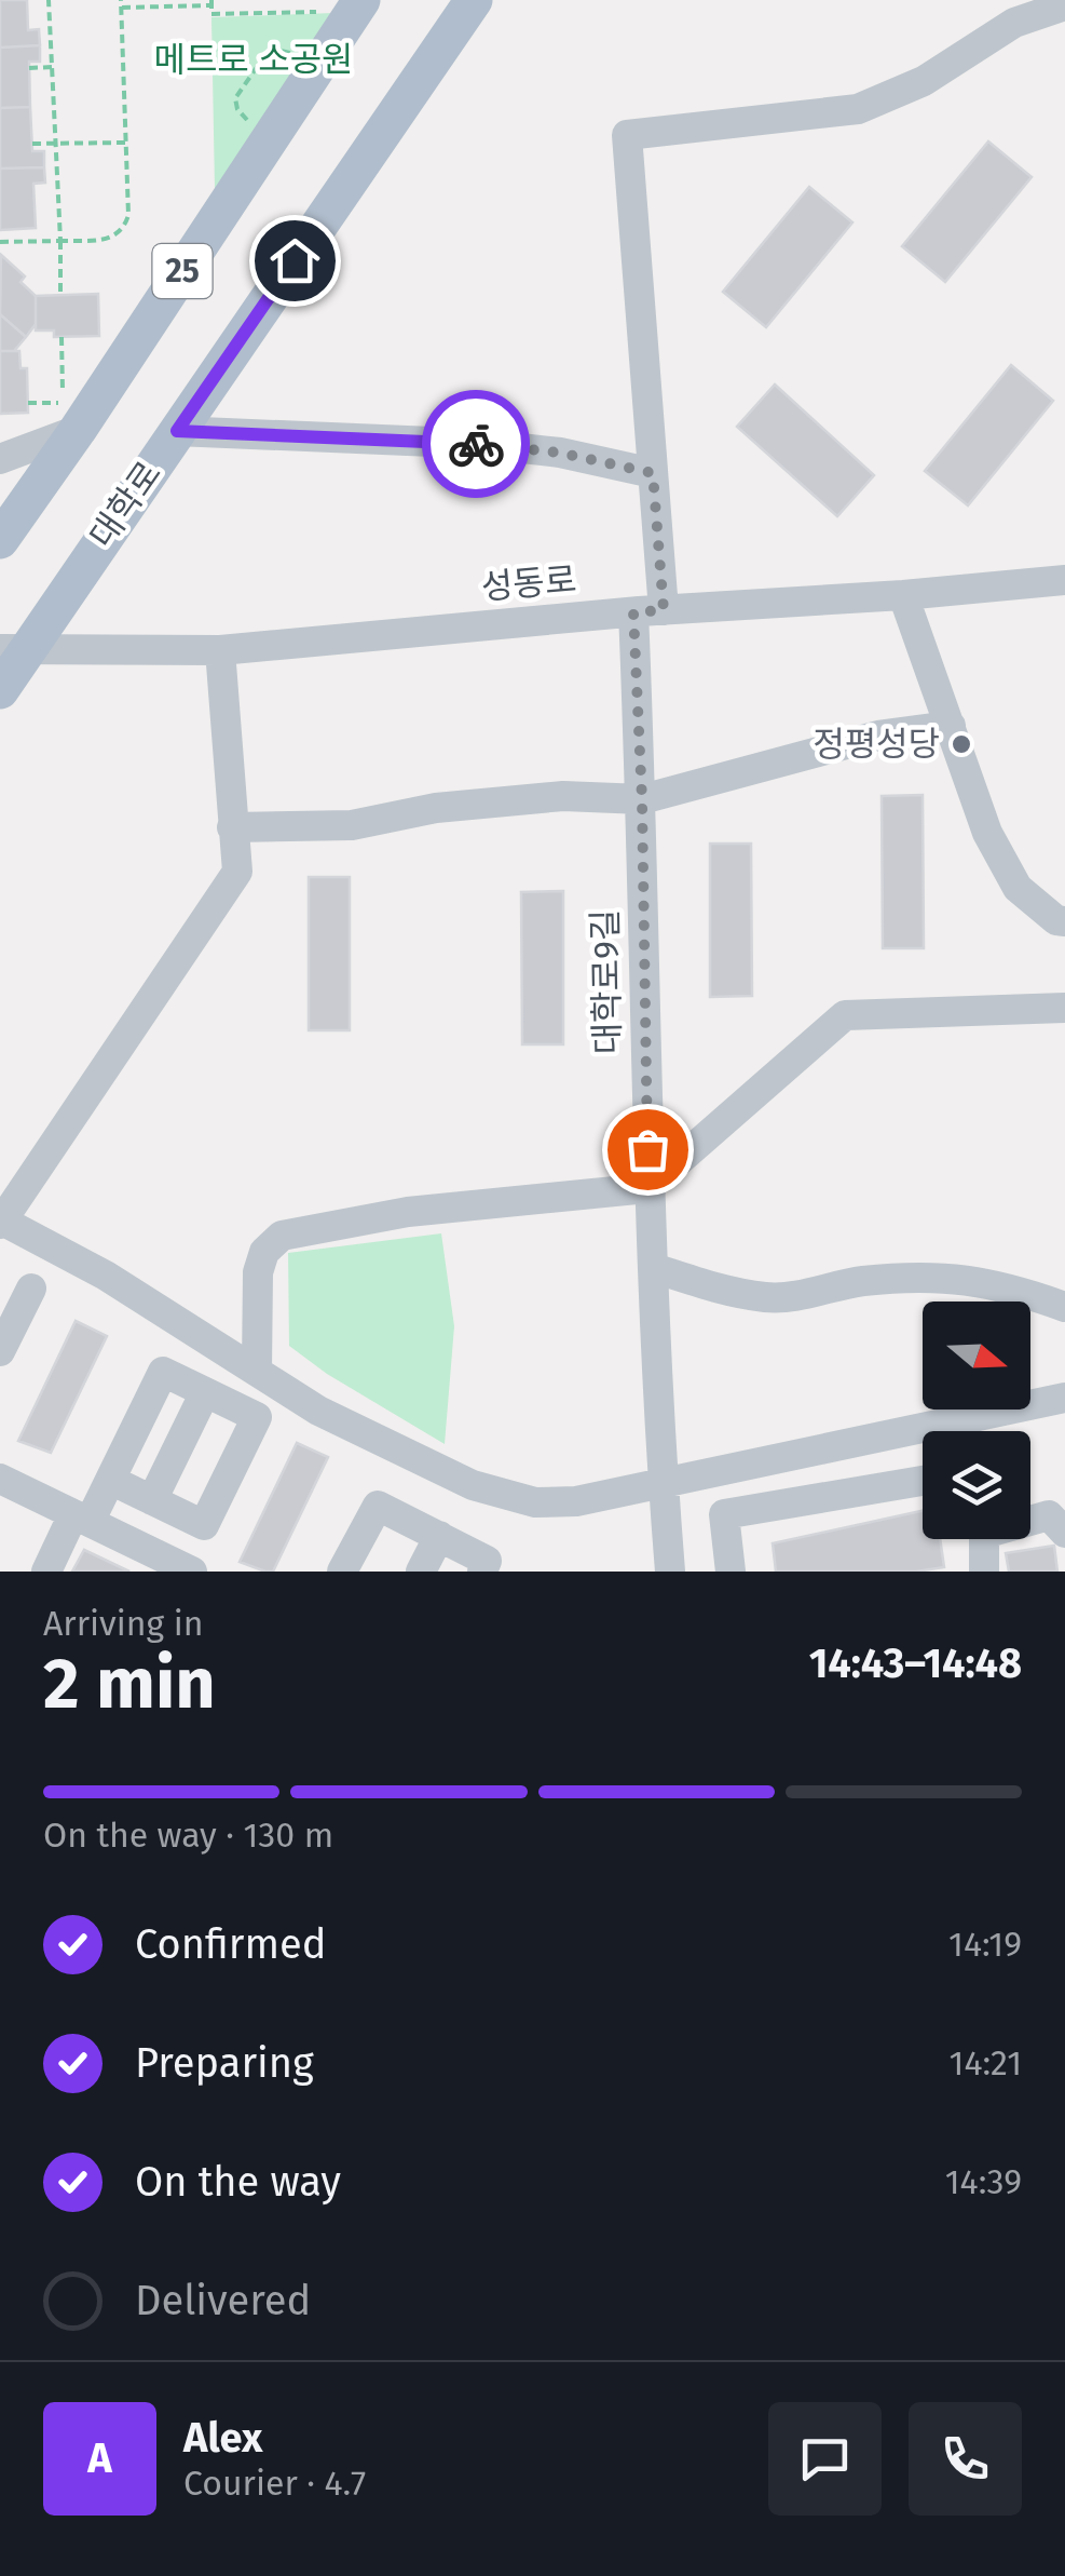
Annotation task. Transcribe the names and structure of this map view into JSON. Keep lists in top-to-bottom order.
{
  "streets": {
    "main road": ["25", "대학로"],
    "street": ["성동로", "대학로9길"]
  },
  "crossings": [
    ["대학로", "성동로"],
    ["성동로", "대학로9길"]
  ],
  "parks": ["메트로 소공원"],
  "places": ["정평성당"],
  "north": "right",
  "page": {
    "heading": ["2 min", "Arriving in", "14:43–14:48"],
    "panel": ["Alex", "Courier · 4.7"],
    "bar": "On the way · 130 m",
    "list": [
      ["Confirmed", "14:19"],
      ["Preparing", "14:21"],
      ["On the way", "14:39"],
      "Delivered"
    ],
    "round": "A"
  }
}
